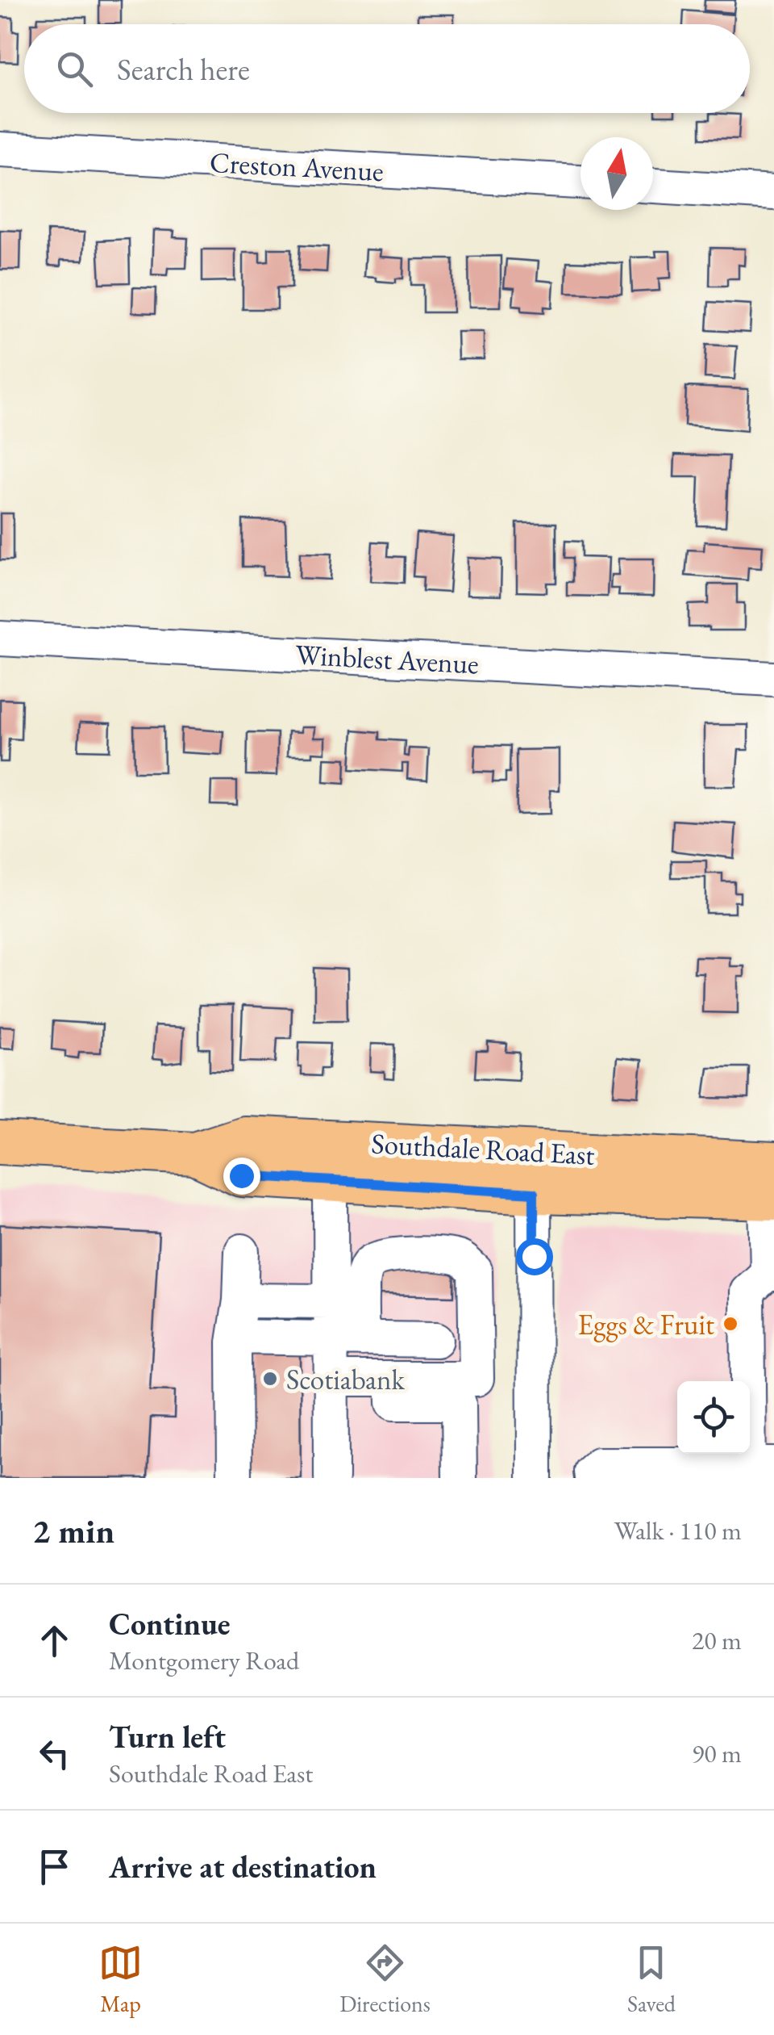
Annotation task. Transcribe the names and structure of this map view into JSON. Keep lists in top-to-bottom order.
{
  "streets": {
    "main road": ["Southdale Road East"],
    "street": ["Creston Avenue", "Winblest Avenue"]
  },
  "places": ["Eggs & Fruit", "Scotiabank"],
  "north": "top",
  "page": {
    "search": "Search here",
    "heading": ["2 min", "Walk · 110 m"],
    "list": [
      ["Continue", "Montgomery Road", "20 m"],
      ["Turn left", "Southdale Road East", "90 m"],
      "Arrive at destination"
    ],
    "nav": ["Map", "Directions", "Saved"]
  }
}
